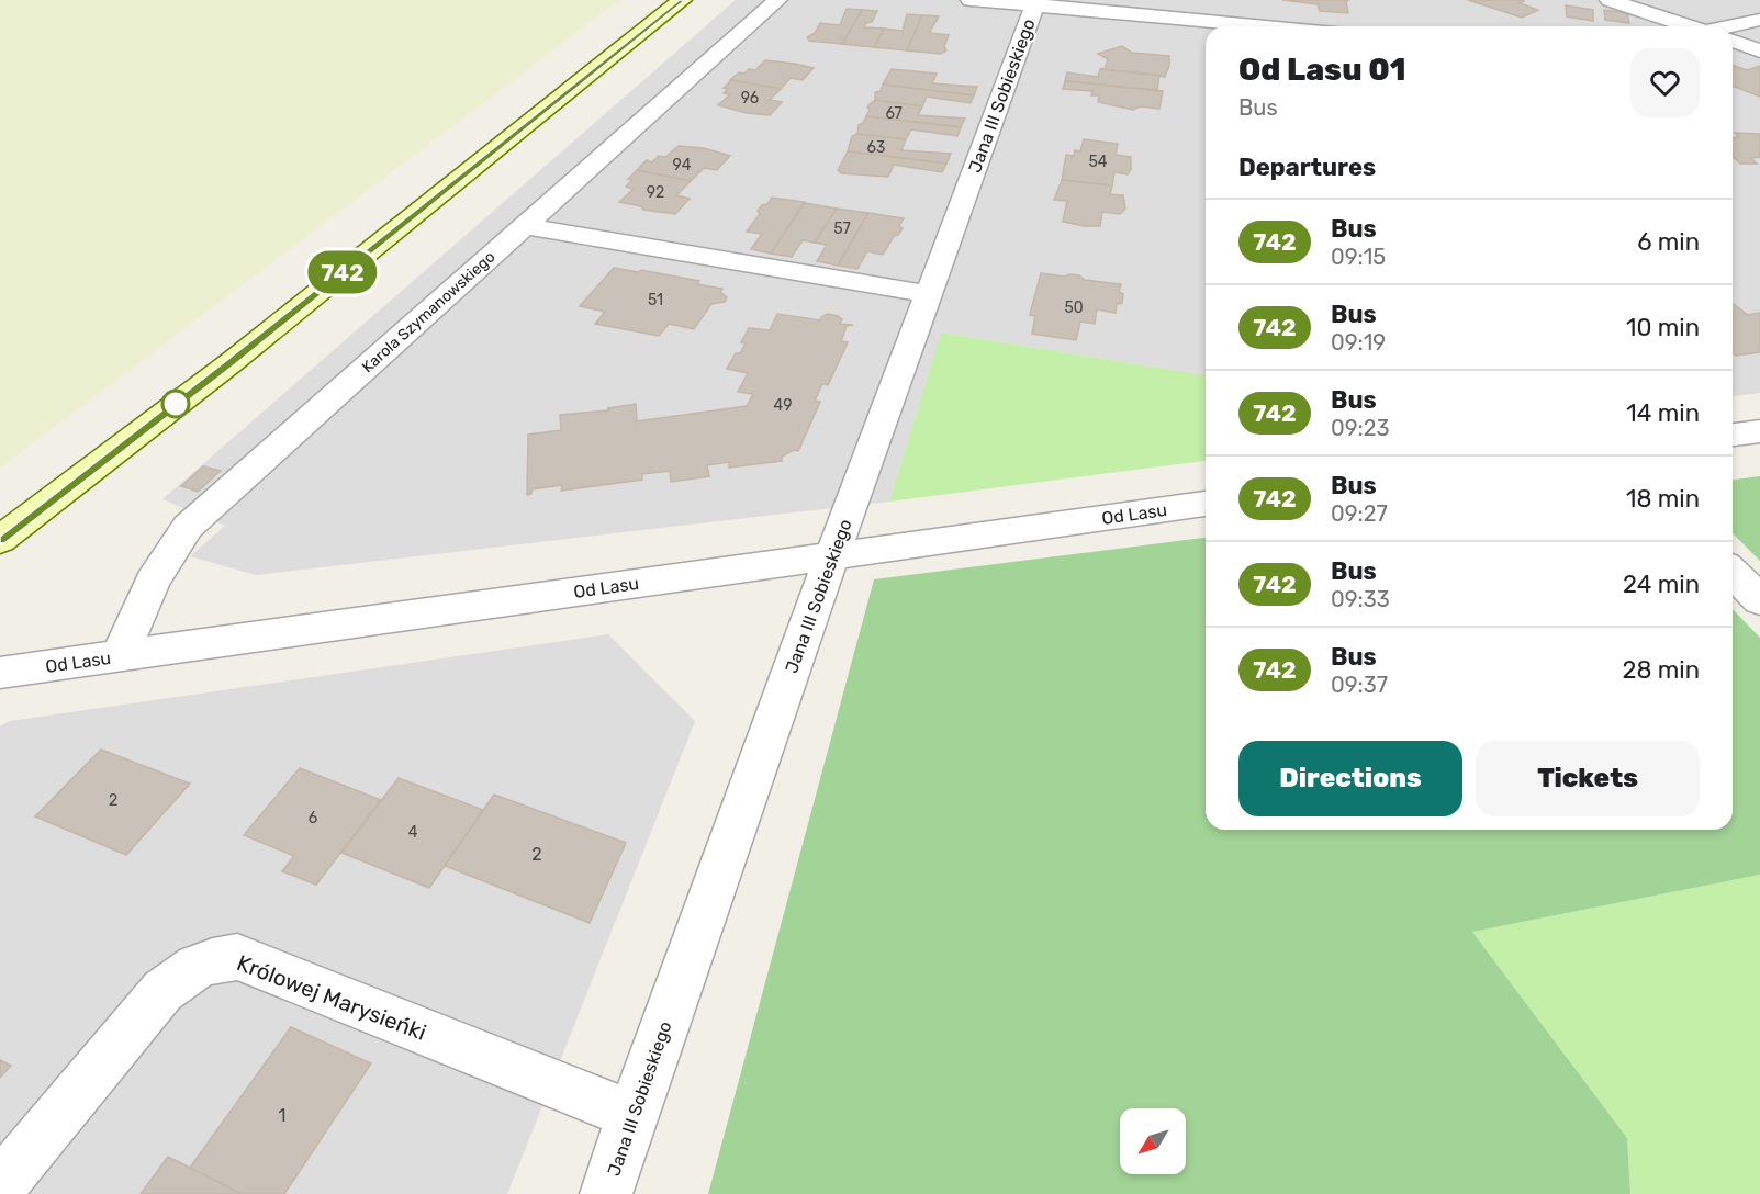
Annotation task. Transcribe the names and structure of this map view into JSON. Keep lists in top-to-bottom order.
{
  "streets": {
    "street": [
      "Jana III Sobieskiego",
      "Karola Szymanowskiego",
      "Od Lasu",
      "Królowej Marysieńki"
    ]
  },
  "crossings": [
    ["Jana III Sobieskiego", "Od Lasu"],
    ["Jana III Sobieskiego", "Królowej Marysieńki"],
    ["Karola Szymanowskiego", "Od Lasu"]
  ],
  "lines": ["bus line 742"],
  "house_numbers": [
    "96",
    "67",
    "63",
    "54",
    "94",
    "92",
    "57",
    "51",
    "50",
    "49",
    "2",
    "6",
    "4",
    "2",
    "1"
  ],
  "north": "bottom left",
  "page": {
    "on_map": "742",
    "heading": [
      ["Od Lasu 01", "Bus"],
      "Departures"
    ],
    "list": [
      {
        "mark": "742",
        "name": "Bus",
        "note": "09:15",
        "value": "6 min"
      },
      {
        "mark": "742",
        "name": "Bus",
        "note": "09:19",
        "value": "10 min"
      },
      {
        "mark": "742",
        "name": "Bus",
        "note": "09:23",
        "value": "14 min"
      },
      {
        "mark": "742",
        "name": "Bus",
        "note": "09:27",
        "value": "18 min"
      },
      {
        "mark": "742",
        "name": "Bus",
        "note": "09:33",
        "value": "24 min"
      },
      {
        "mark": "742",
        "name": "Bus",
        "note": "09:37",
        "value": "28 min"
      }
    ],
    "buttons": ["Directions", "Tickets"]
  }
}
